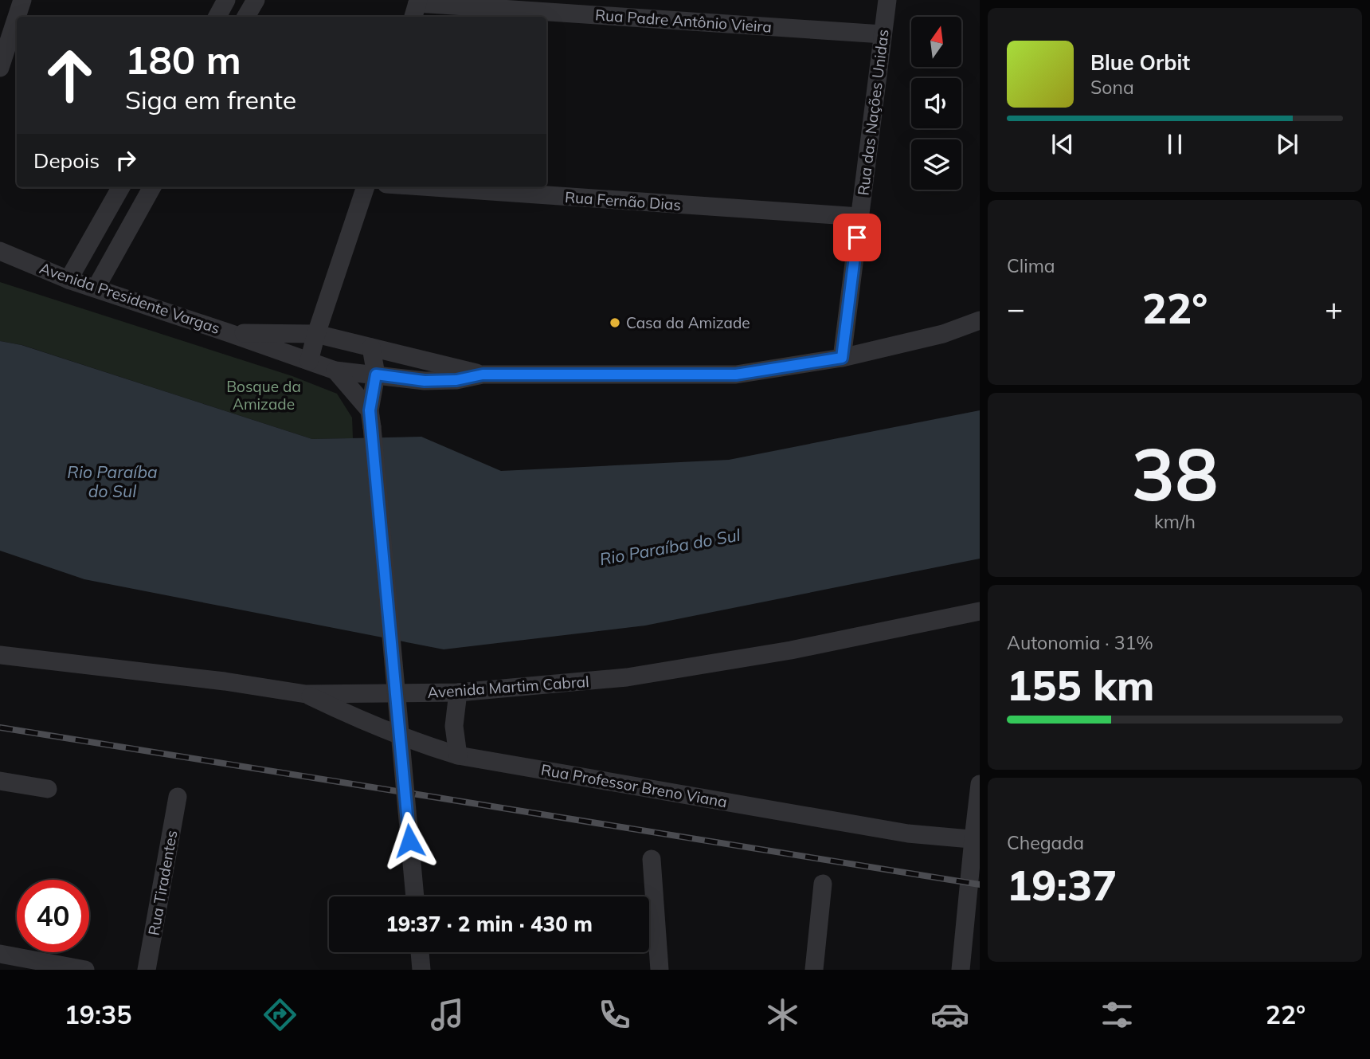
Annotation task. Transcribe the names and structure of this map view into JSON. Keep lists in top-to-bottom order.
{
  "streets": {
    "street": [
      "Rua Padre Antônio Vieira",
      "Rua das Nações Unidas",
      "Rua Fernão Dias",
      "Avenida Presidente Vargas",
      "Avenida Martim Cabral",
      "Rua Professor Breno Viana",
      "Rua Tiradentes"
    ]
  },
  "crossings": [
    ["Rua Padre Antônio Vieira", "Rua das Nações Unidas"],
    ["Rua das Nações Unidas", "Rua Fernão Dias"],
    ["Rua das Nações Unidas", "Avenida Presidente Vargas"],
    ["Avenida Martim Cabral", "Rua Professor Breno Viana"]
  ],
  "water": ["Rio Paraíba do Sul"],
  "parks": ["Bosque da Amizade"],
  "places": ["Casa da Amizade"],
  "north": "top",
  "page": {
    "turn": ["180 m", "Siga em frente"],
    "song": ["Blue Orbit", "Sona"],
    "then": "Depois",
    "tile": [
      "Clima",
      ["38", "km/h"],
      ["Autonomia · 31%", "155 km"],
      ["Chegada", "19:37"]
    ],
    "heat": ["−", "22°", "+"],
    "limit": "40",
    "trip": "19:37 · 2 min · 430 m",
    "tabs": ["19:35", "22°"]
  }
}
